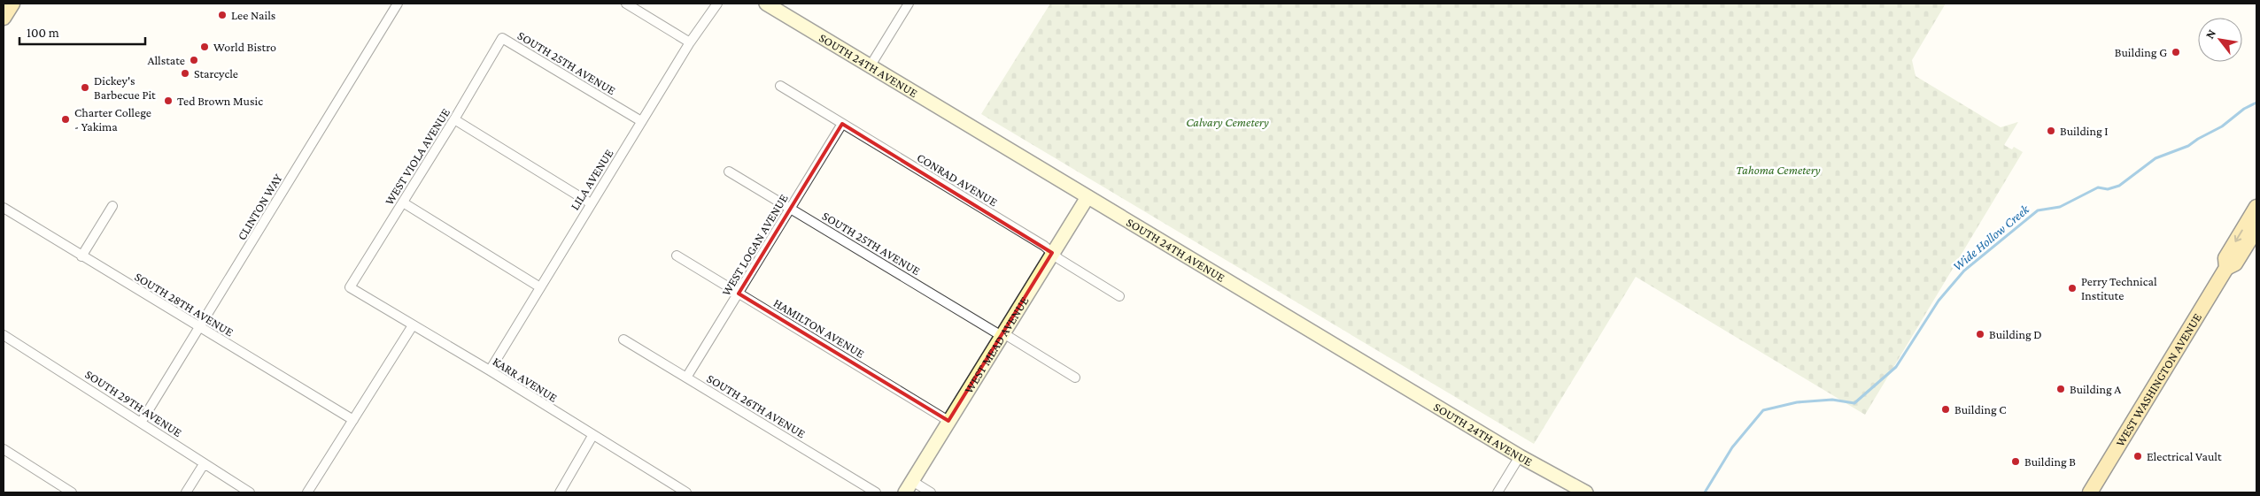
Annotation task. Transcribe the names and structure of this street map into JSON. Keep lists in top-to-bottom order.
{
  "streets": {
    "main road": ["WEST WASHINGTON AVENUE"],
    "street": [
      "SOUTH 25TH AVENUE",
      "SOUTH 24TH AVENUE",
      "WEST VIOLA AVENUE",
      "LILA AVENUE",
      "CONRAD AVENUE",
      "CLINTON WAY",
      "WEST LOGAN AVENUE",
      "SOUTH 28TH AVENUE",
      "HAMILTON AVENUE",
      "WEST MEAD AVENUE",
      "KARR AVENUE",
      "SOUTH 29TH AVENUE",
      "SOUTH 26TH AVENUE"
    ]
  },
  "crossings": [
    ["SOUTH 25TH AVENUE", "WEST VIOLA AVENUE"],
    ["SOUTH 25TH AVENUE", "LILA AVENUE"],
    ["SOUTH 25TH AVENUE", "WEST LOGAN AVENUE"],
    ["SOUTH 25TH AVENUE", "WEST MEAD AVENUE"],
    ["SOUTH 24TH AVENUE", "WEST MEAD AVENUE"],
    ["WEST VIOLA AVENUE", "KARR AVENUE"],
    ["LILA AVENUE", "KARR AVENUE"],
    ["CONRAD AVENUE", "WEST LOGAN AVENUE"],
    ["CONRAD AVENUE", "WEST MEAD AVENUE"],
    ["CLINTON WAY", "SOUTH 28TH AVENUE"],
    ["CLINTON WAY", "SOUTH 29TH AVENUE"],
    ["WEST LOGAN AVENUE", "HAMILTON AVENUE"],
    ["WEST LOGAN AVENUE", "SOUTH 26TH AVENUE"],
    ["HAMILTON AVENUE", "WEST MEAD AVENUE"]
  ],
  "water": ["Wide Hollow Creek"],
  "parks": ["Calvary Cemetery", "Tahoma Cemetery"],
  "places": [
    "Lee Nails",
    "World Bistro",
    "Building G",
    "Allstate",
    "Starcycle",
    "Dickey's Barbecue Pit",
    "Ted Brown Music",
    "Charter College - Yakima",
    "Building I",
    "Perry Technical Institute",
    "Building D",
    "Building A",
    "Building C",
    "Electrical Vault",
    "Building B"
  ],
  "scale_bar": "100 m",
  "north": "top left"
}
